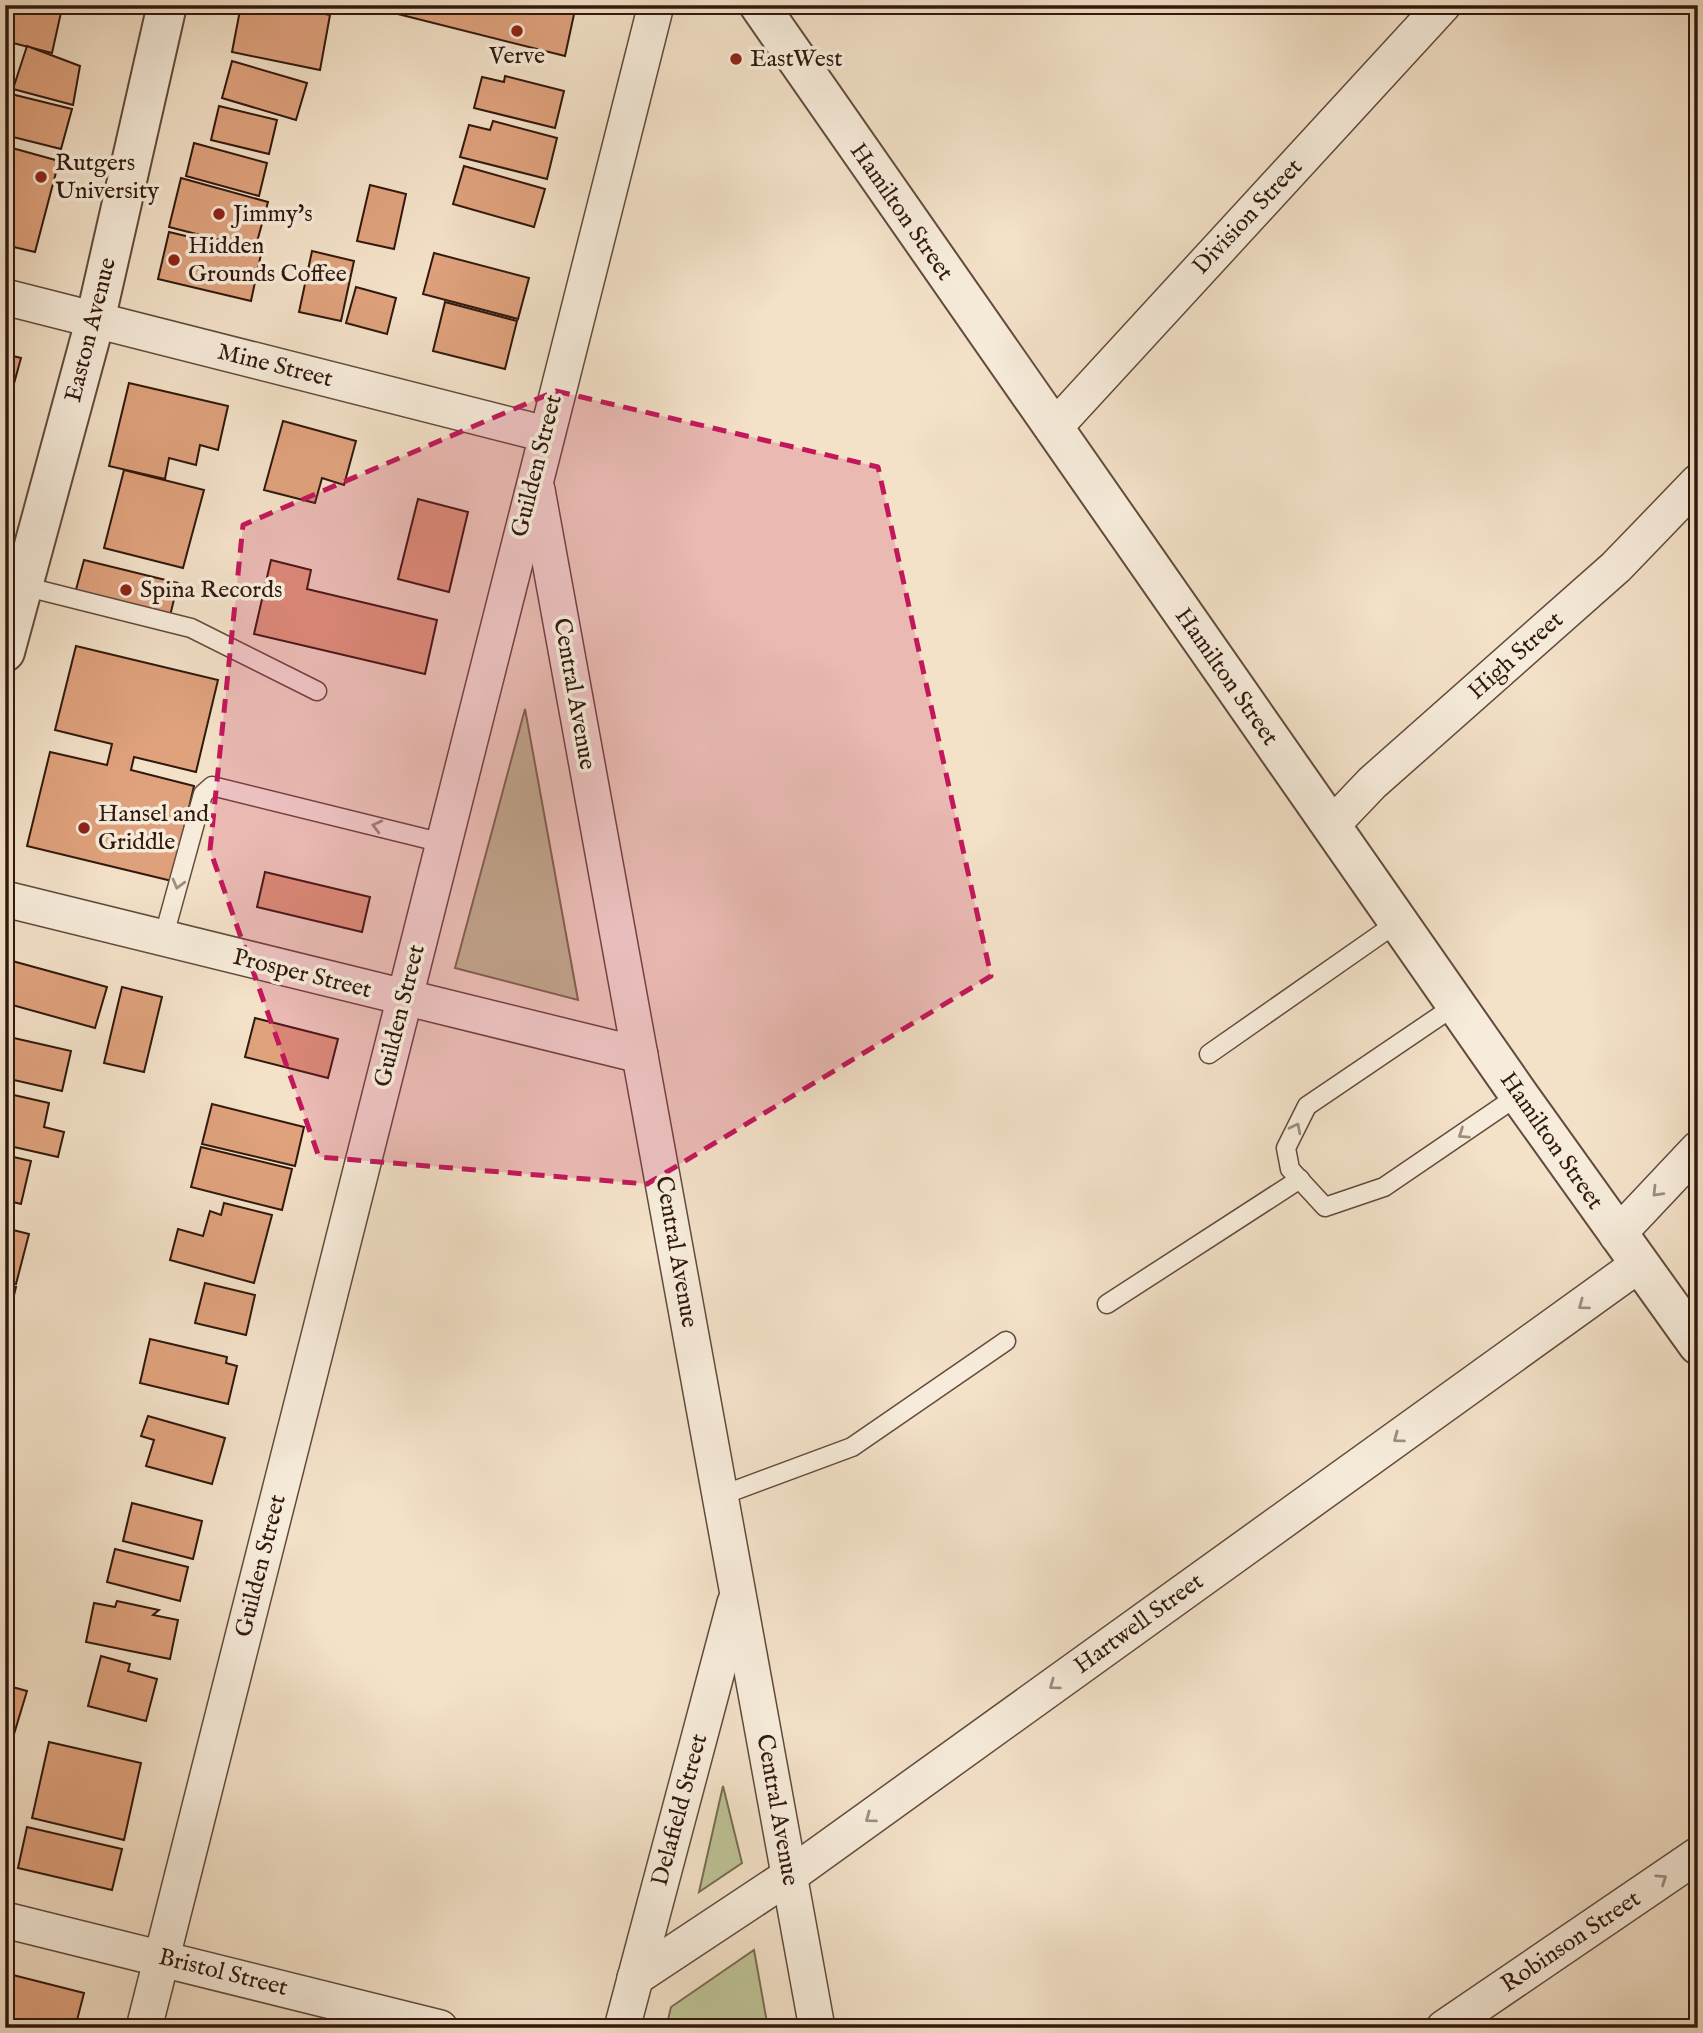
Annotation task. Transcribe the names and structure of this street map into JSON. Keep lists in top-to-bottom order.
{
  "streets": {
    "street": [
      "Hamilton Street",
      "Division Street",
      "Easton Avenue",
      "Mine Street",
      "Guilden Street",
      "High Street",
      "Central Avenue",
      "Prosper Street",
      "Hartwell Street",
      "Delafield Street",
      "Robinson Street",
      "Bristol Street"
    ]
  },
  "crossings": [
    ["Hamilton Street", "Division Street"],
    ["Hamilton Street", "High Street"],
    ["Hamilton Street", "Hartwell Street"],
    ["Easton Avenue", "Mine Street"],
    ["Mine Street", "Guilden Street"],
    ["Guilden Street", "Central Avenue"],
    ["Guilden Street", "Prosper Street"],
    ["Guilden Street", "Bristol Street"],
    ["Central Avenue", "Prosper Street"],
    ["Central Avenue", "Hartwell Street"],
    ["Central Avenue", "Delafield Street"],
    ["Hartwell Street", "Delafield Street"]
  ],
  "one_way": ["Hartwell Street", "Robinson Street"],
  "places": [
    "Verve",
    "EastWest",
    "Rutgers University",
    "Jimmy's",
    "Hidden Grounds Coffee",
    "Spina Records",
    "Hansel and Griddle"
  ]
}
